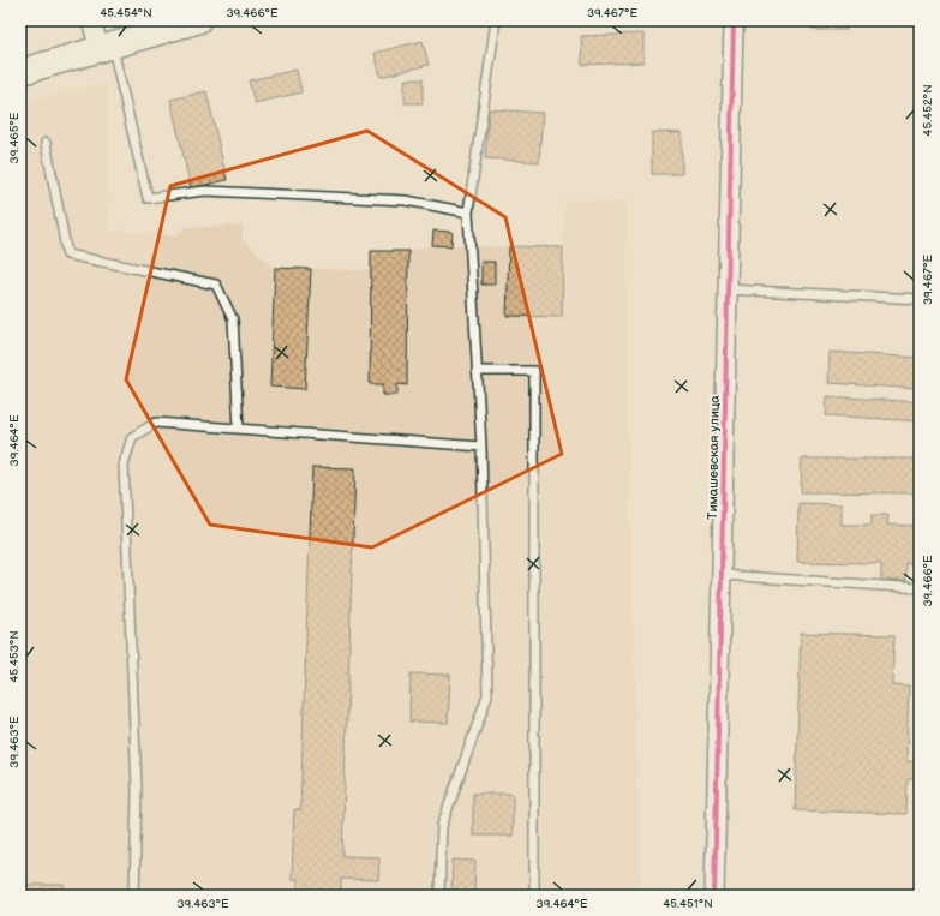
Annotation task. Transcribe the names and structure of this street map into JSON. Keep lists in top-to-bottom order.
{
  "streets": {
    "street": ["Тимашевская улица"]
  },
  "coordinates": [
    "45.454°N",
    "39.466°E",
    "39.467°E",
    "45.452°N",
    "39.465°E",
    "39.464°E",
    "45.453°N",
    "39.463°E",
    "45.451°N"
  ]
}
